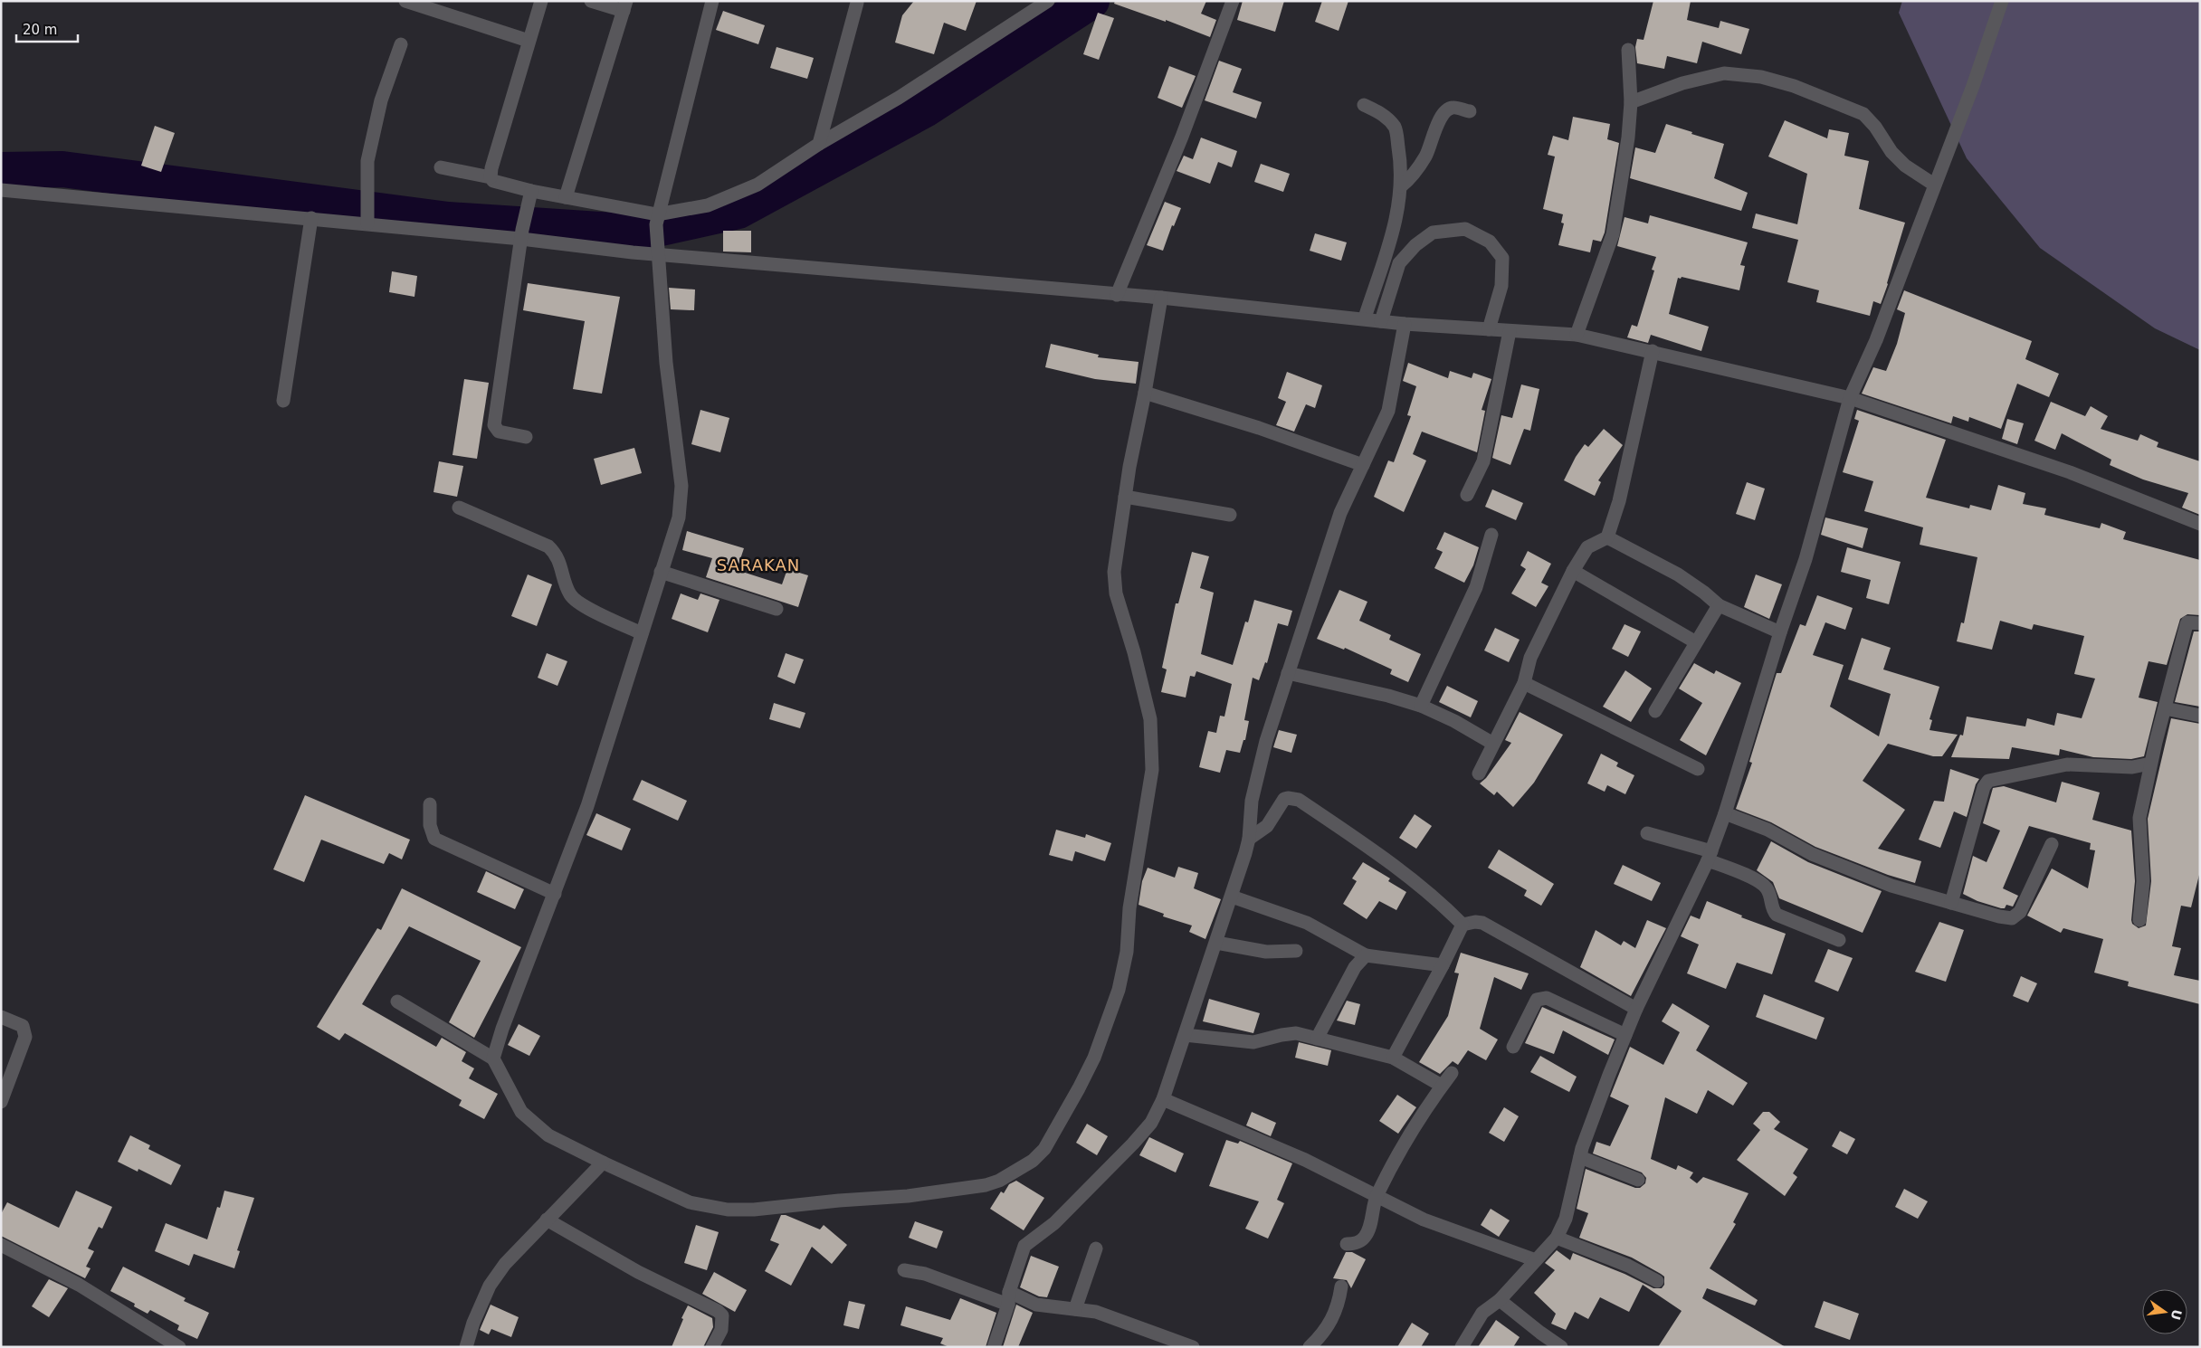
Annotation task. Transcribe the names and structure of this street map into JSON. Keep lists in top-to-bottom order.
{
  "districts": ["SARAKAN"],
  "scale_bar": "20 m",
  "north": "right"
}
